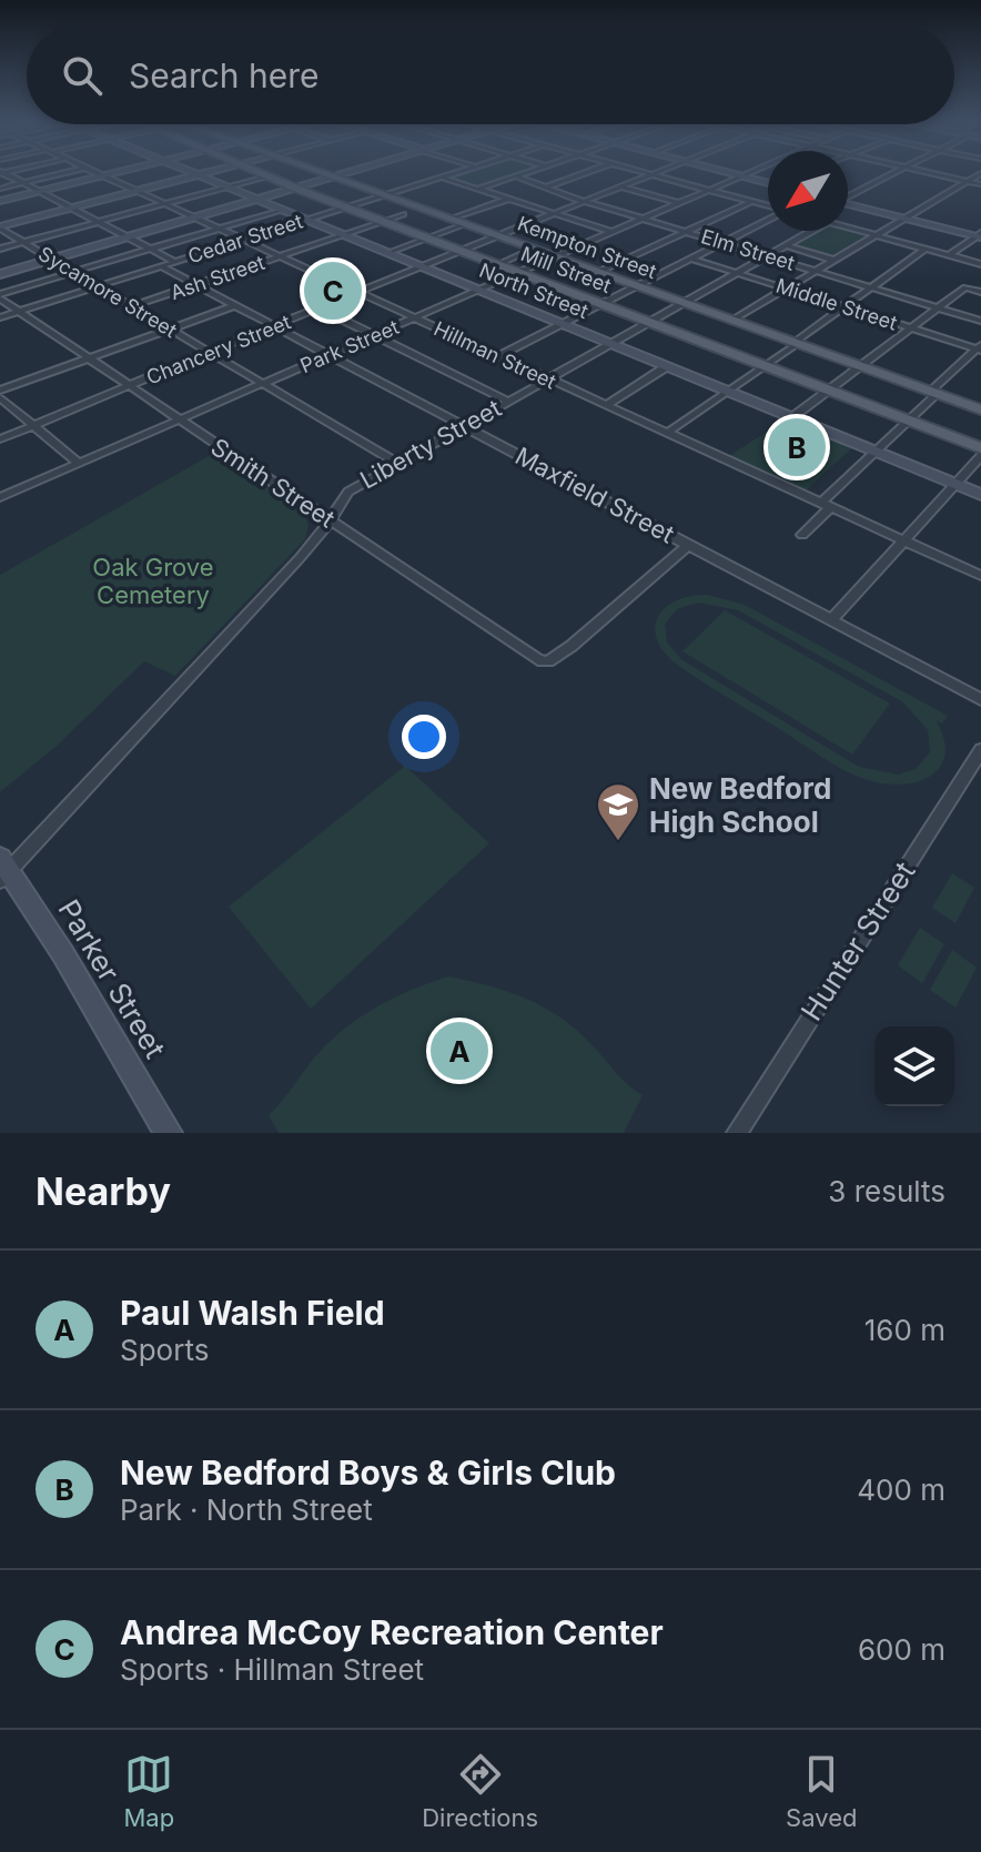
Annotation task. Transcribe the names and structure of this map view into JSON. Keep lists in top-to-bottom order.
{
  "streets": {
    "main road": [
      "Kempton Street",
      "Mill Street",
      "North Street",
      "Parker Street"
    ],
    "street": [
      "Cedar Street",
      "Elm Street",
      "Ash Street",
      "Sycamore Street",
      "Middle Street",
      "Park Street",
      "Chancery Street",
      "Hillman Street",
      "Liberty Street",
      "Smith Street",
      "Maxfield Street",
      "Hunter Street"
    ]
  },
  "crossings": [
    ["Cedar Street", "Kempton Street"],
    ["Cedar Street", "Mill Street"],
    ["Cedar Street", "North Street"],
    ["Cedar Street", "Sycamore Street"],
    ["Cedar Street", "Hillman Street"],
    ["Cedar Street", "Smith Street"],
    ["Cedar Street", "Maxfield Street"],
    ["Kempton Street", "Park Street"],
    ["Kempton Street", "Chancery Street"],
    ["Kempton Street", "Liberty Street"],
    ["Elm Street", "Park Street"],
    ["Elm Street", "Chancery Street"],
    ["Elm Street", "Liberty Street"],
    ["Mill Street", "Ash Street"],
    ["Mill Street", "Park Street"],
    ["Mill Street", "Chancery Street"],
    ["Mill Street", "Liberty Street"],
    ["Ash Street", "North Street"],
    ["Ash Street", "Sycamore Street"],
    ["Ash Street", "Hillman Street"],
    ["Ash Street", "Maxfield Street"],
    ["North Street", "Park Street"],
    ["North Street", "Chancery Street"],
    ["North Street", "Liberty Street"],
    ["Sycamore Street", "Park Street"],
    ["Sycamore Street", "Chancery Street"],
    ["Sycamore Street", "Liberty Street"],
    ["Middle Street", "Liberty Street"],
    ["Park Street", "Hillman Street"],
    ["Park Street", "Smith Street"],
    ["Park Street", "Maxfield Street"],
    ["Chancery Street", "Hillman Street"],
    ["Chancery Street", "Smith Street"],
    ["Chancery Street", "Maxfield Street"],
    ["Hillman Street", "Liberty Street"],
    ["Liberty Street", "Smith Street"],
    ["Liberty Street", "Maxfield Street"],
    ["Liberty Street", "Parker Street"],
    ["Smith Street", "Maxfield Street"]
  ],
  "parks": ["Oak Grove Cemetery"],
  "places": {
    "school or university": ["New Bedford High School"]
  },
  "north": "bottom left",
  "page": {
    "search": "Search here",
    "pins": ["C", "B", "A"],
    "heading": ["Nearby", "3 results"],
    "list": [
      {
        "mark": "A",
        "name": "Paul Walsh Field",
        "note": "Sports",
        "value": "160 m"
      },
      {
        "mark": "B",
        "name": "New Bedford Boys & Girls Club",
        "note": "Park · North Street",
        "value": "400 m"
      },
      {
        "mark": "C",
        "name": "Andrea McCoy Recreation Center",
        "note": "Sports · Hillman Street",
        "value": "600 m"
      }
    ],
    "nav": ["Map", "Directions", "Saved"]
  }
}
